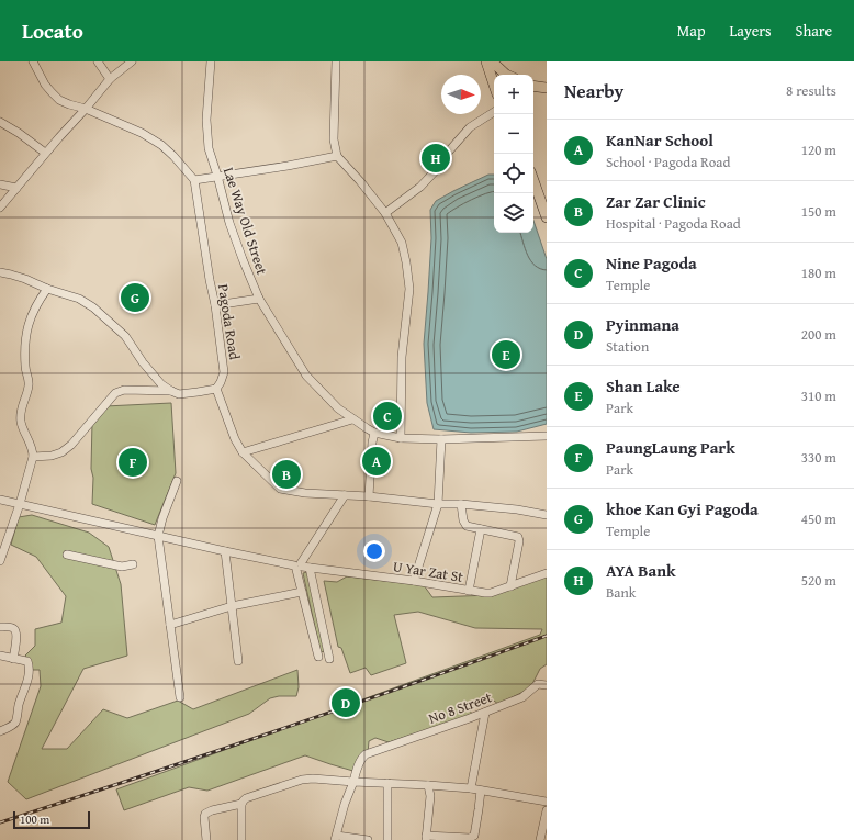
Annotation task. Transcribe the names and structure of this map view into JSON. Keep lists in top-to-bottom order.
{
  "streets": {
    "street": [
      "Lae Way Old Street",
      "Pagoda Road",
      "U Yar Zat St",
      "No 8 Street"
    ]
  },
  "scale_bar": "100 m",
  "north": "right",
  "page": {
    "header": "Locato",
    "nav": ["Map", "Layers", "Share"],
    "heading": ["Nearby", "8 results"],
    "map_buttons": ["+", "−"],
    "list": [
      {
        "mark": "A",
        "name": "KanNar School",
        "note": "School · Pagoda Road",
        "value": "120 m"
      },
      {
        "mark": "B",
        "name": "Zar Zar Clinic",
        "note": "Hospital · Pagoda Road",
        "value": "150 m"
      },
      {
        "mark": "C",
        "name": "Nine Pagoda",
        "note": "Temple",
        "value": "180 m"
      },
      {
        "mark": "D",
        "name": "Pyinmana",
        "note": "Station",
        "value": "200 m"
      },
      {
        "mark": "E",
        "name": "Shan Lake",
        "note": "Park",
        "value": "310 m"
      },
      {
        "mark": "F",
        "name": "PaungLaung Park",
        "note": "Park",
        "value": "330 m"
      },
      {
        "mark": "G",
        "name": "khoe Kan Gyi Pagoda",
        "note": "Temple",
        "value": "450 m"
      },
      {
        "mark": "H",
        "name": "AYA Bank",
        "note": "Bank",
        "value": "520 m"
      }
    ],
    "pins": [
      "H",
      "G",
      "E",
      "C",
      "A",
      "F",
      "B",
      "D"
    ],
    "scale": "100 m"
  }
}
